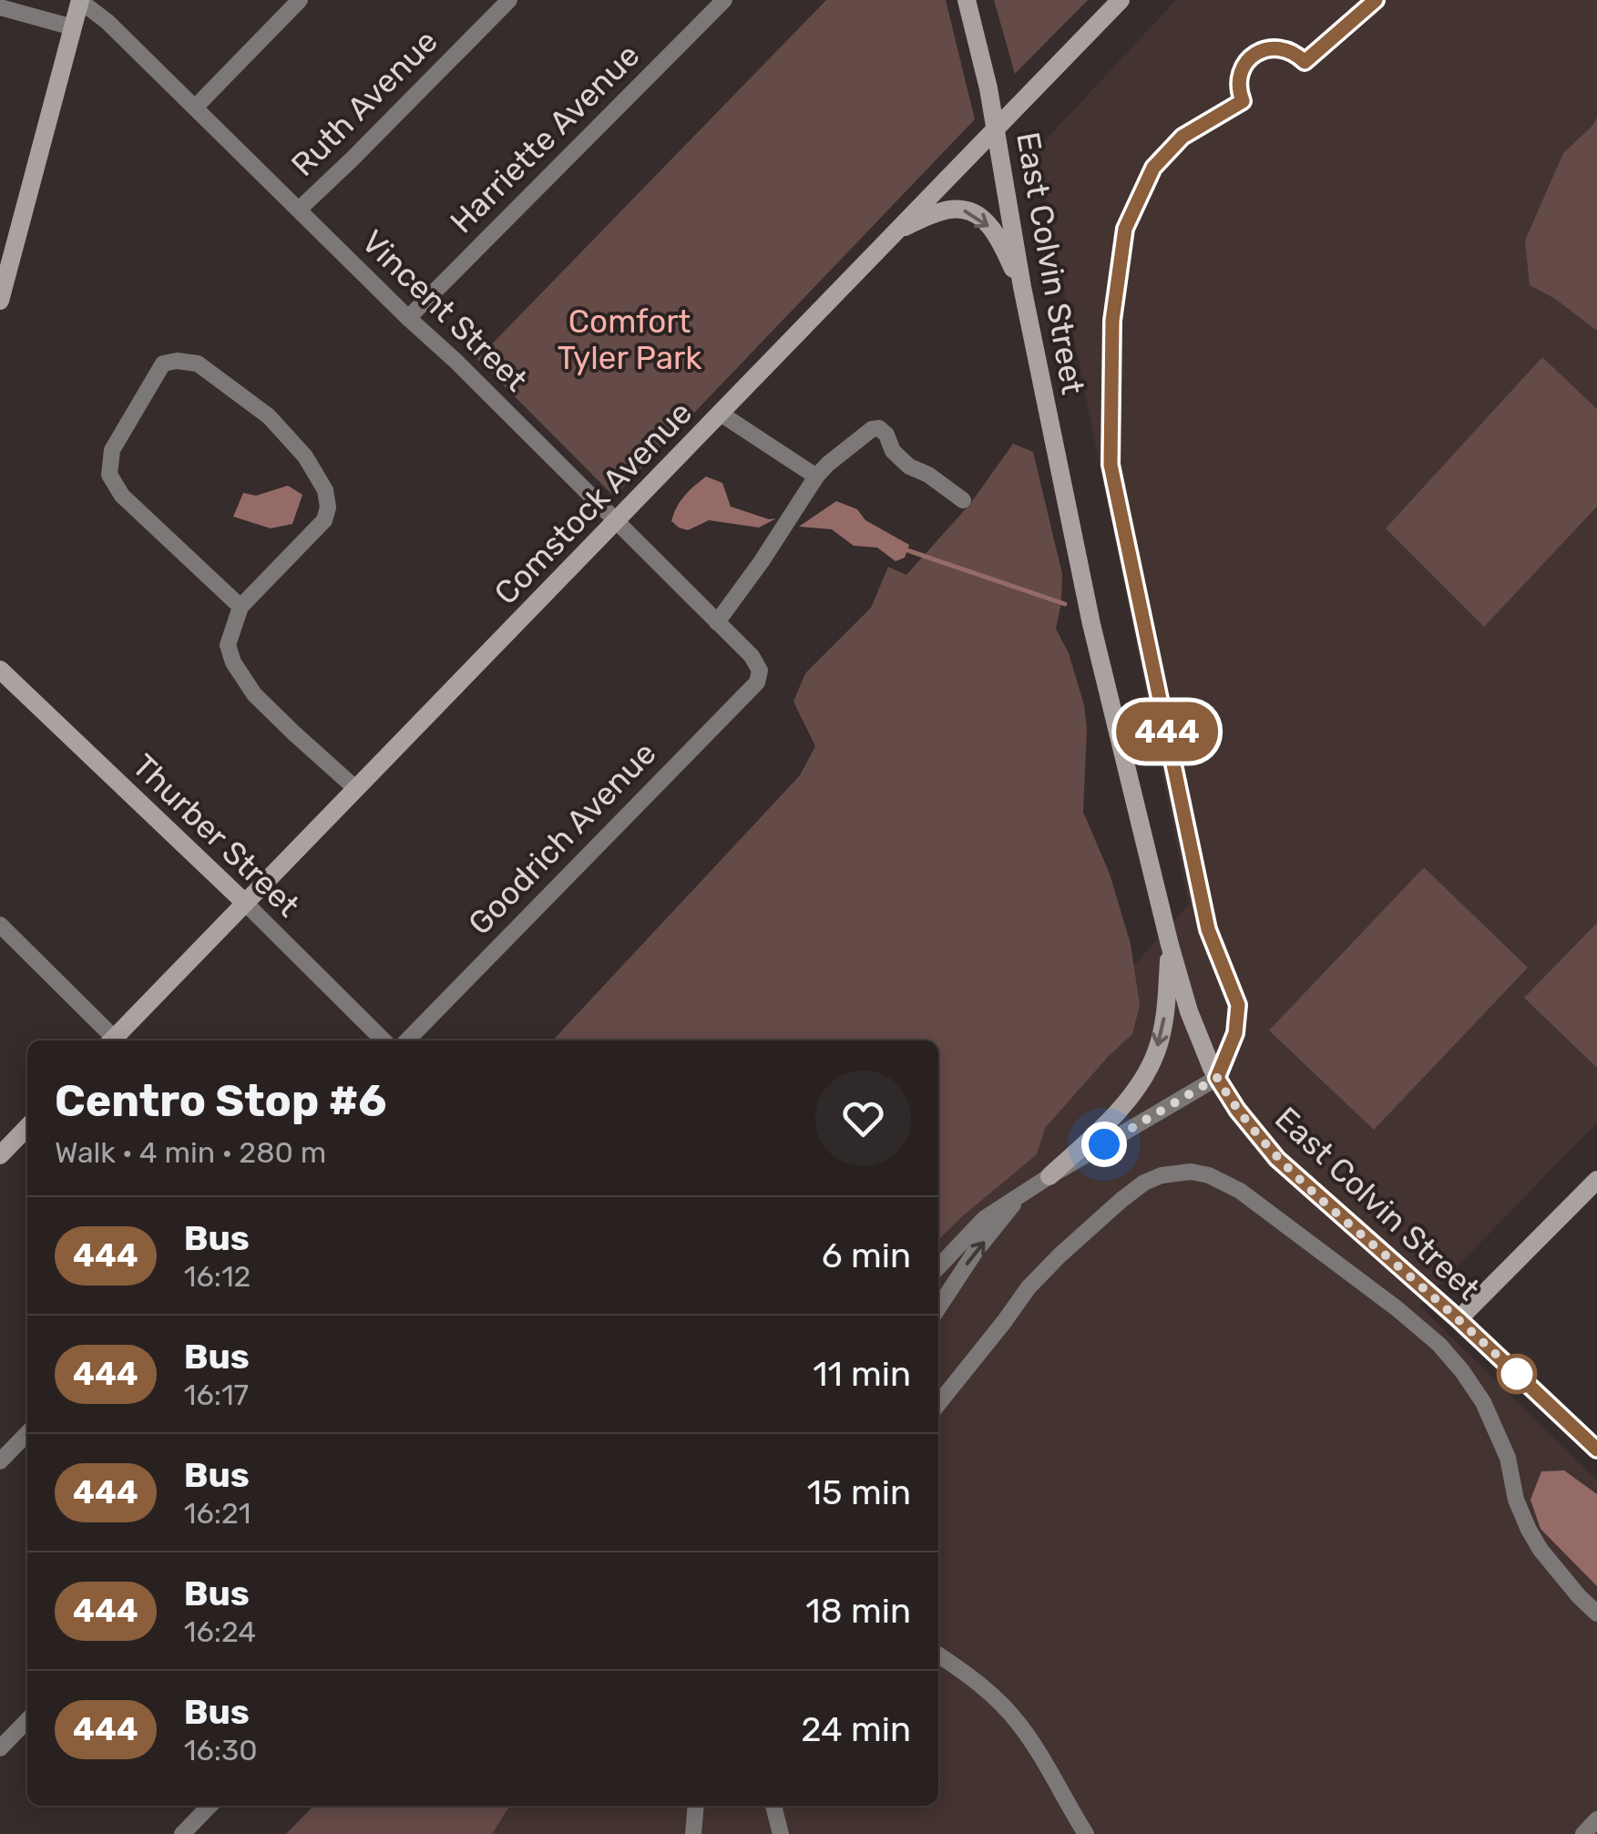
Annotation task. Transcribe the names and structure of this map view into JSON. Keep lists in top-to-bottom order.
{
  "streets": {
    "street": [
      "Ruth Avenue",
      "Harriette Avenue",
      "East Colvin Street",
      "Vincent Street",
      "Comstock Avenue",
      "Thurber Street",
      "Goodrich Avenue"
    ]
  },
  "crossings": [
    ["Ruth Avenue", "Vincent Street"],
    ["Harriette Avenue", "Vincent Street"],
    ["East Colvin Street", "Comstock Avenue"],
    ["Vincent Street", "Comstock Avenue"],
    ["Vincent Street", "Goodrich Avenue"],
    ["Comstock Avenue", "Thurber Street"]
  ],
  "parks": ["Comfort Tyler Park"],
  "lines": ["bus line 444"],
  "page": {
    "on_map": "444",
    "heading": ["Centro Stop #6", "Walk · 4 min · 280 m"],
    "list": [
      {
        "mark": "444",
        "name": "Bus",
        "note": "16:12",
        "value": "6 min"
      },
      {
        "mark": "444",
        "name": "Bus",
        "note": "16:17",
        "value": "11 min"
      },
      {
        "mark": "444",
        "name": "Bus",
        "note": "16:21",
        "value": "15 min"
      },
      {
        "mark": "444",
        "name": "Bus",
        "note": "16:24",
        "value": "18 min"
      },
      {
        "mark": "444",
        "name": "Bus",
        "note": "16:30",
        "value": "24 min"
      }
    ]
  }
}
